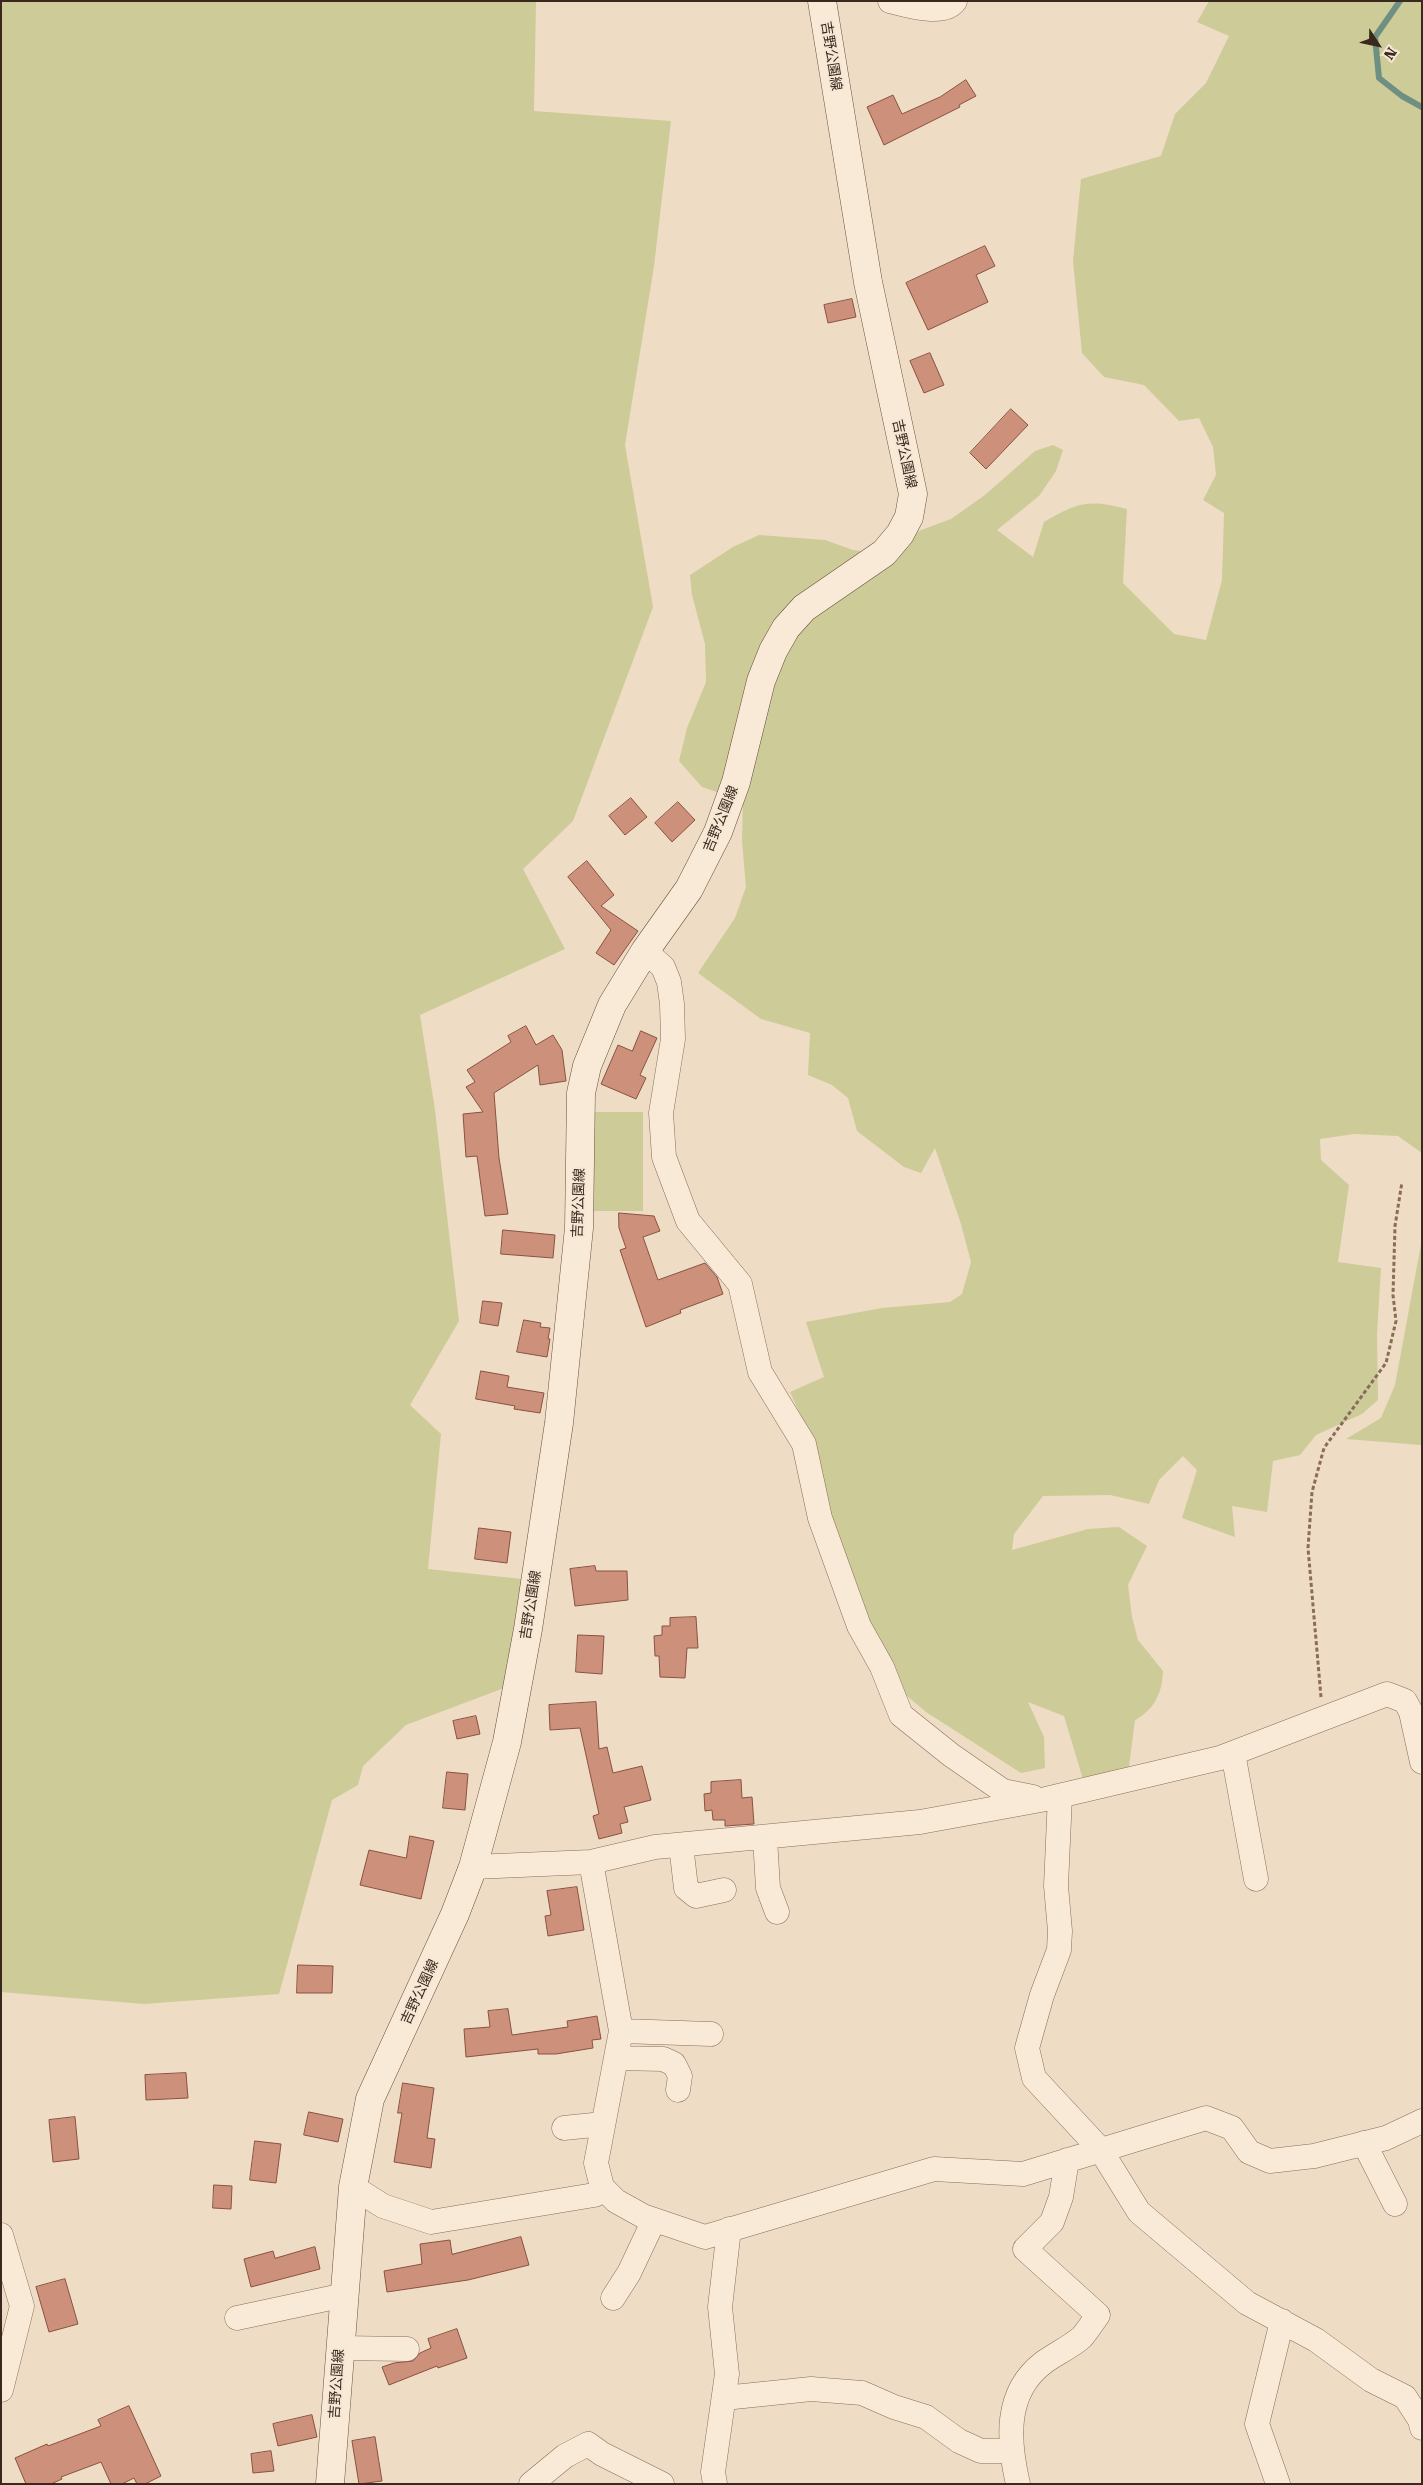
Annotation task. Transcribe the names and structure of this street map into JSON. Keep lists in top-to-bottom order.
{
  "streets": {
    "main road": ["吉野公園線"]
  },
  "north": "bottom right"
}
